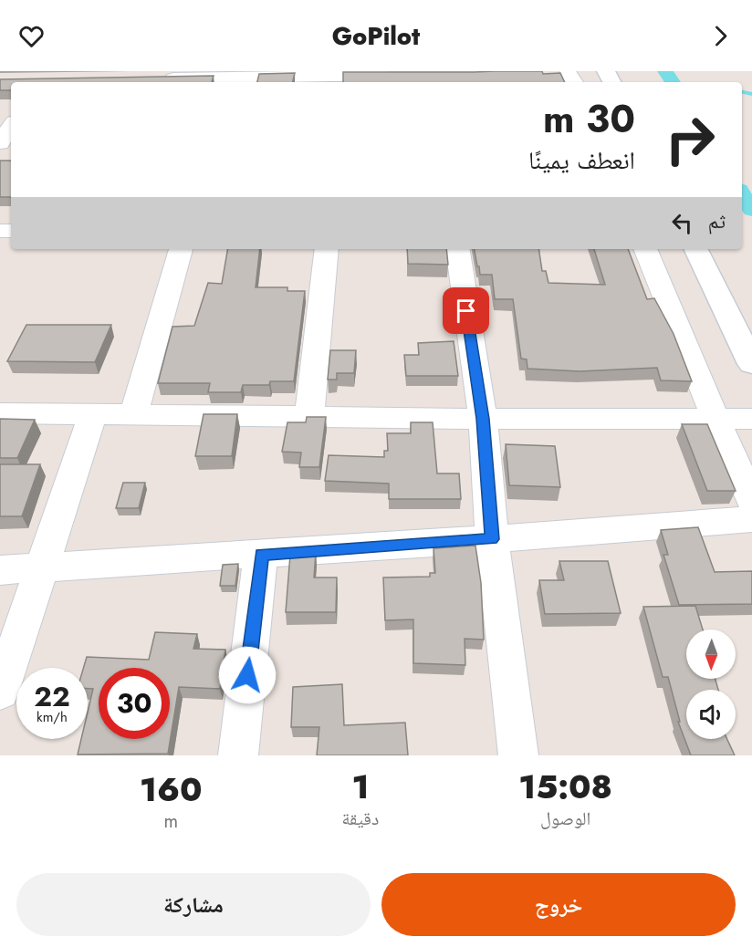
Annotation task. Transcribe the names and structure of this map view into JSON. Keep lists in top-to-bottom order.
{
  "north": "bottom",
  "page": {
    "header": "GoPilot",
    "turn": ["30 m", "انعطف يمينًا"],
    "then": "ثم",
    "speed": "22 km/h",
    "limit": "30",
    "eta": [
      "15:08",
      "الوصول",
      "1",
      "دقيقة",
      "160",
      "m"
    ],
    "buttons": ["خروج", "مشاركة"]
  }
}
